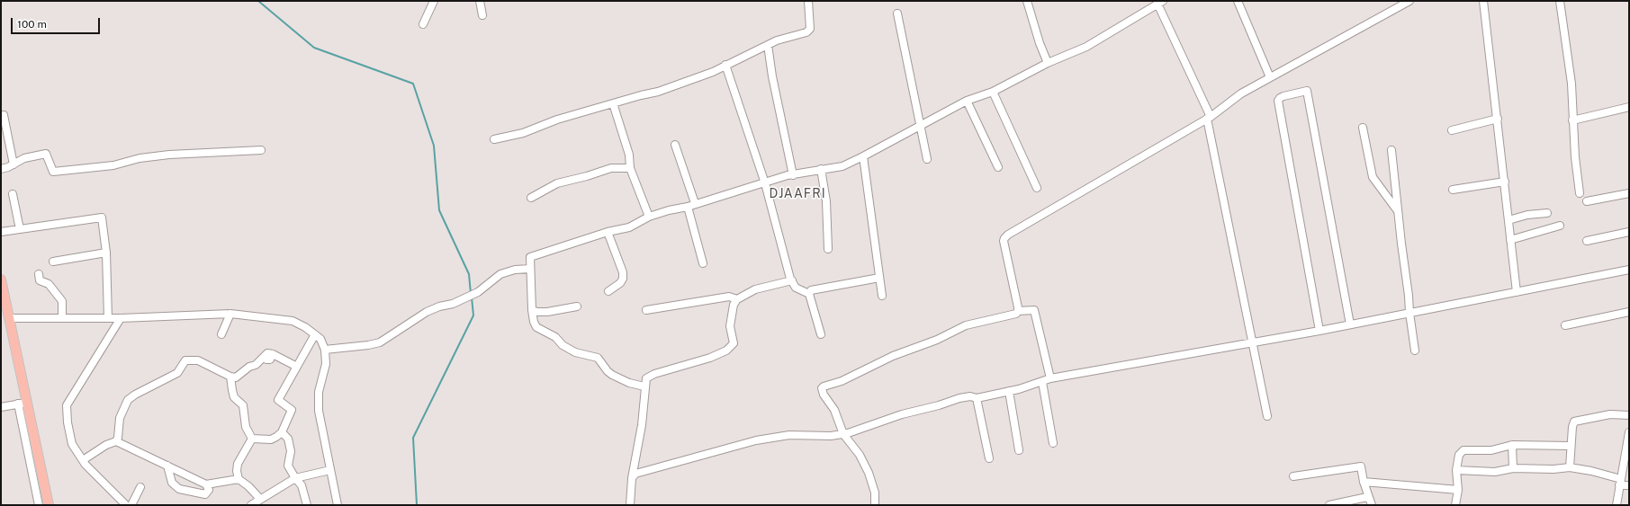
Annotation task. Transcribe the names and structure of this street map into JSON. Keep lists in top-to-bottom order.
{
  "districts": ["DJAAFRI"],
  "scale_bar": "100 m"
}
